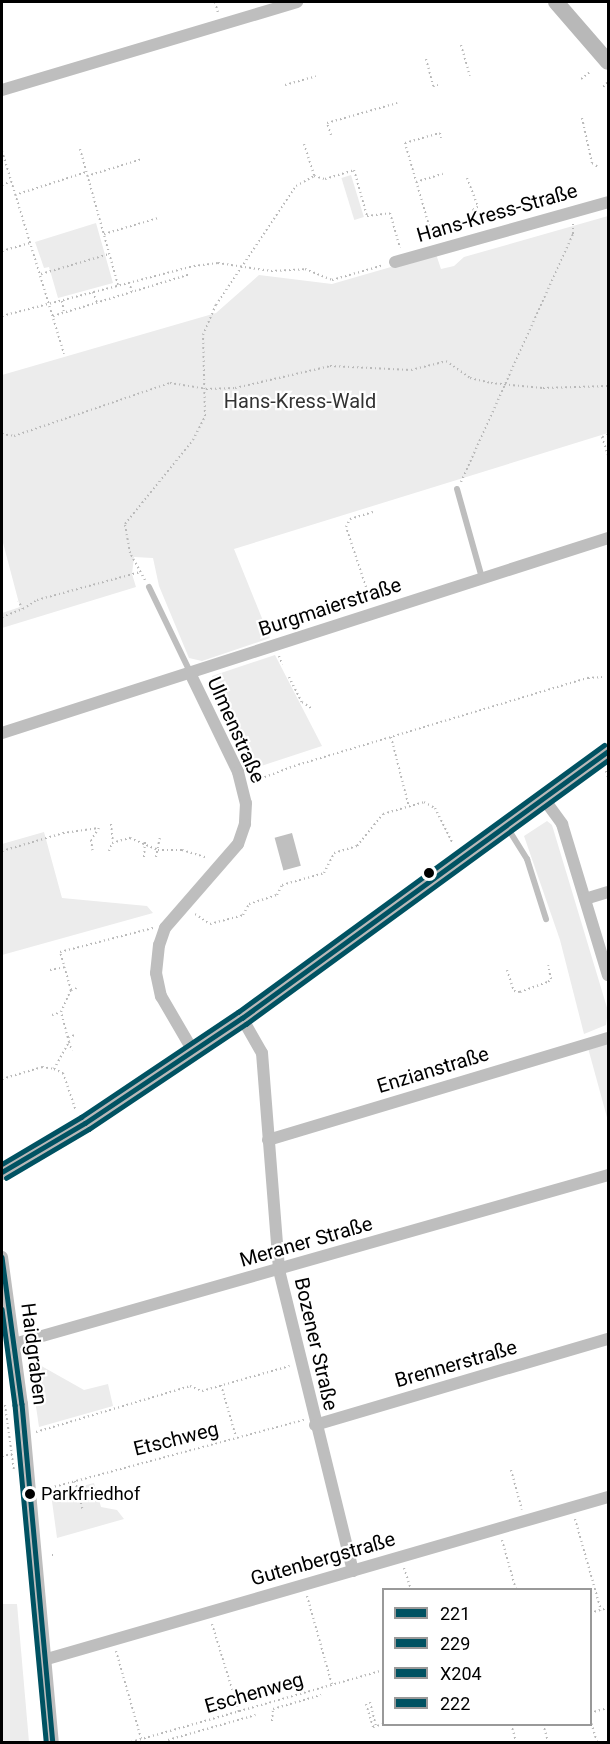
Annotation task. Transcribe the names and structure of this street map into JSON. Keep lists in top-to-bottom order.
{
  "streets": {
    "street": [
      "Hans-Kress-Straße",
      "Burgmaierstraße",
      "Ulmenstraße",
      "Enzianstraße",
      "Meraner Straße",
      "Bozener Straße",
      "Haidgraben",
      "Brennerstraße",
      "Gutenbergstraße"
    ],
    "path": ["Etschweg", "Eschenweg"]
  },
  "crossings": [
    ["Burgmaierstraße", "Ulmenstraße"],
    ["Enzianstraße", "Bozener Straße"],
    ["Meraner Straße", "Bozener Straße"],
    ["Meraner Straße", "Haidgraben"],
    ["Bozener Straße", "Brennerstraße"],
    ["Bozener Straße", "Etschweg"],
    ["Bozener Straße", "Gutenbergstraße"],
    ["Haidgraben", "Gutenbergstraße"],
    ["Brennerstraße", "Etschweg"]
  ],
  "parks": ["Hans-Kress-Wald"],
  "places": ["Parkfriedhof"],
  "lines": [
    "transit line X204",
    "transit line 221",
    "transit line 229",
    "transit line 222"
  ],
  "legend": [
    "221",
    "229",
    "X204",
    "222"
  ]
}
